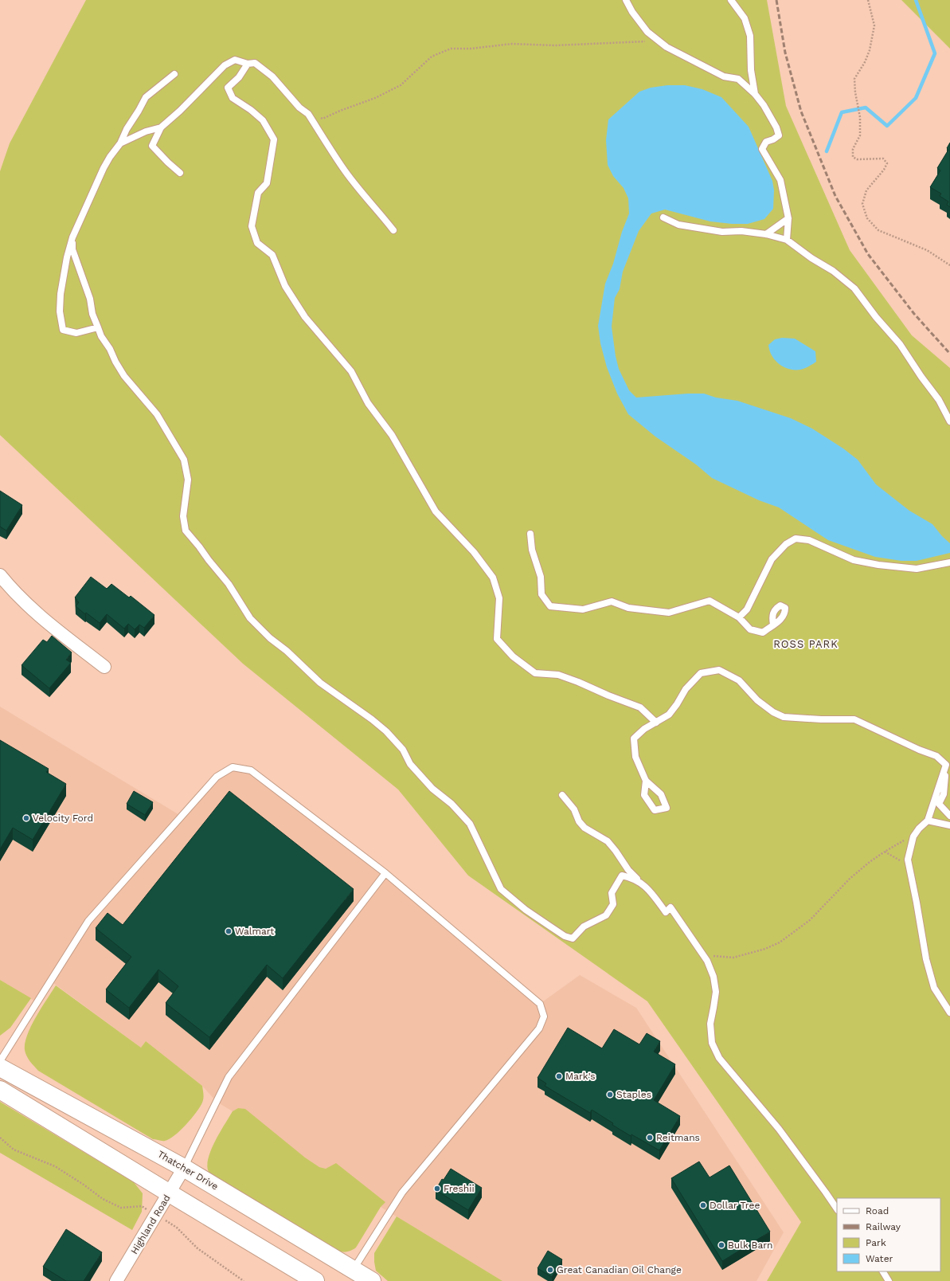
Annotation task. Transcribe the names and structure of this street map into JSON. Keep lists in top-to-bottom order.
{
  "streets": {
    "main road": ["Thatcher Drive"],
    "street": ["Highland Road"]
  },
  "crossings": [
    ["Thatcher Drive", "Highland Road"]
  ],
  "districts": ["ROSS PARK"],
  "places": [
    "Velocity Ford",
    "Walmart",
    "Mark's",
    "Staples",
    "Reitmans",
    "Freshii",
    "Dollar Tree",
    "Bulk Barn",
    "Great Canadian Oil Change"
  ],
  "legend": [
    "Road",
    "Railway",
    "Park",
    "Water"
  ]
}
